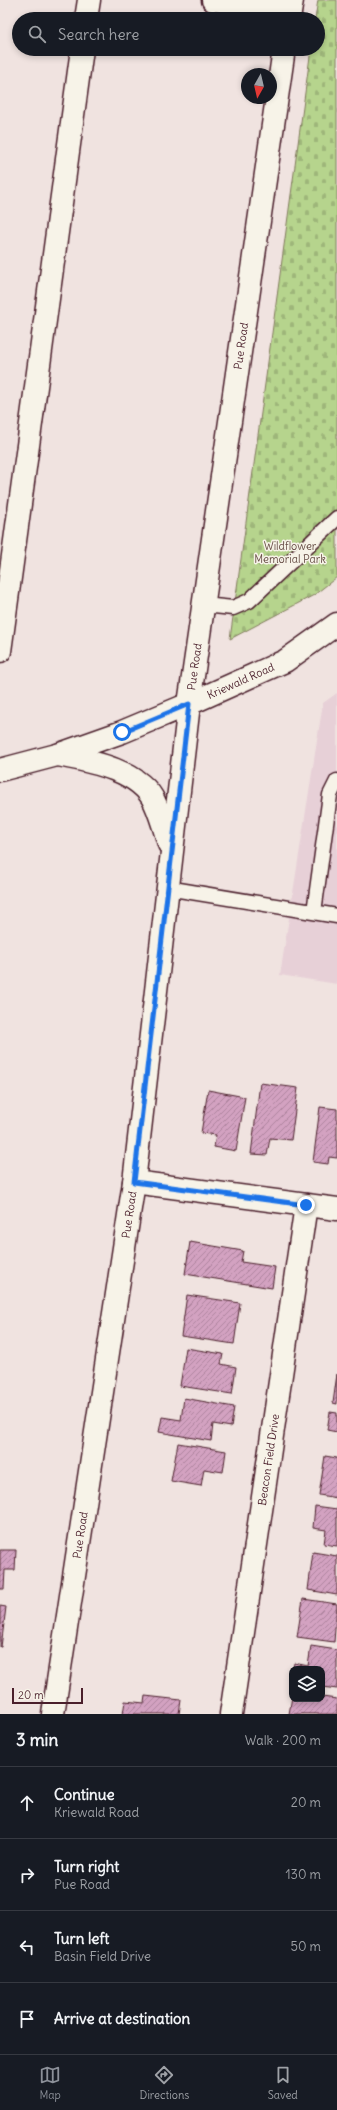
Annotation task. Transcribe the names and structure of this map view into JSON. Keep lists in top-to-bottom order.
{
  "streets": {
    "street": ["Pue Road", "Kriewald Road", "Beacon Field Drive"]
  },
  "crossings": [
    ["Pue Road", "Kriewald Road"]
  ],
  "parks": ["Wildflower Memorial Park"],
  "scale_bar": "20 m",
  "north": "bottom",
  "page": {
    "search": "Search here",
    "scale": "20 m",
    "heading": ["3 min", "Walk · 200 m"],
    "list": [
      ["Continue", "Kriewald Road", "20 m"],
      ["Turn right", "Pue Road", "130 m"],
      ["Turn left", "Basin Field Drive", "50 m"],
      "Arrive at destination"
    ],
    "nav": ["Map", "Directions", "Saved"]
  }
}
